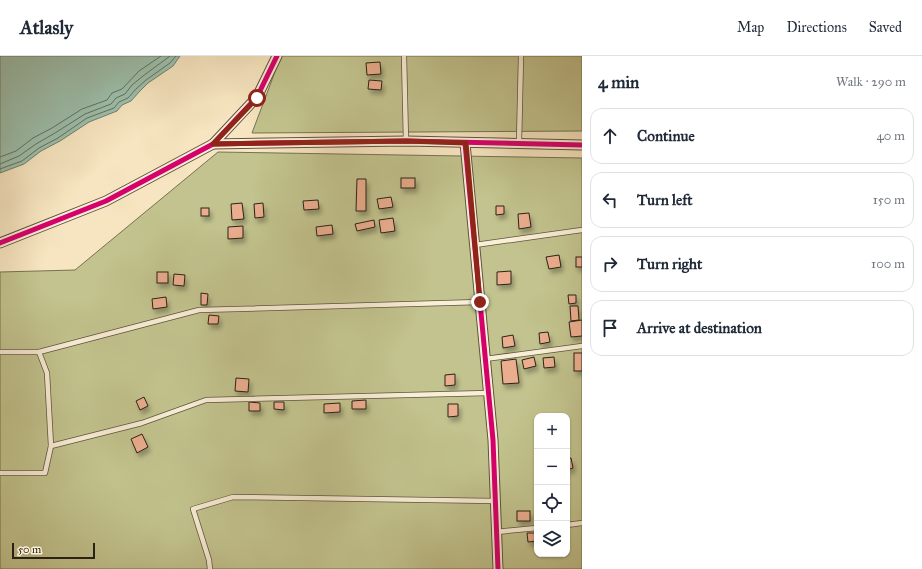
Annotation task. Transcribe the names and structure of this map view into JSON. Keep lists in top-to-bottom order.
{
  "scale_bar": "50 m",
  "page": {
    "header": "Atlasly",
    "nav": ["Map", "Directions", "Saved"],
    "heading": ["4 min", "Walk · 290 m"],
    "list": [
      ["Continue", "40 m"],
      ["Turn left", "150 m"],
      ["Turn right", "100 m"],
      "Arrive at destination"
    ],
    "map_buttons": ["+", "−"],
    "scale": "50 m"
  }
}
